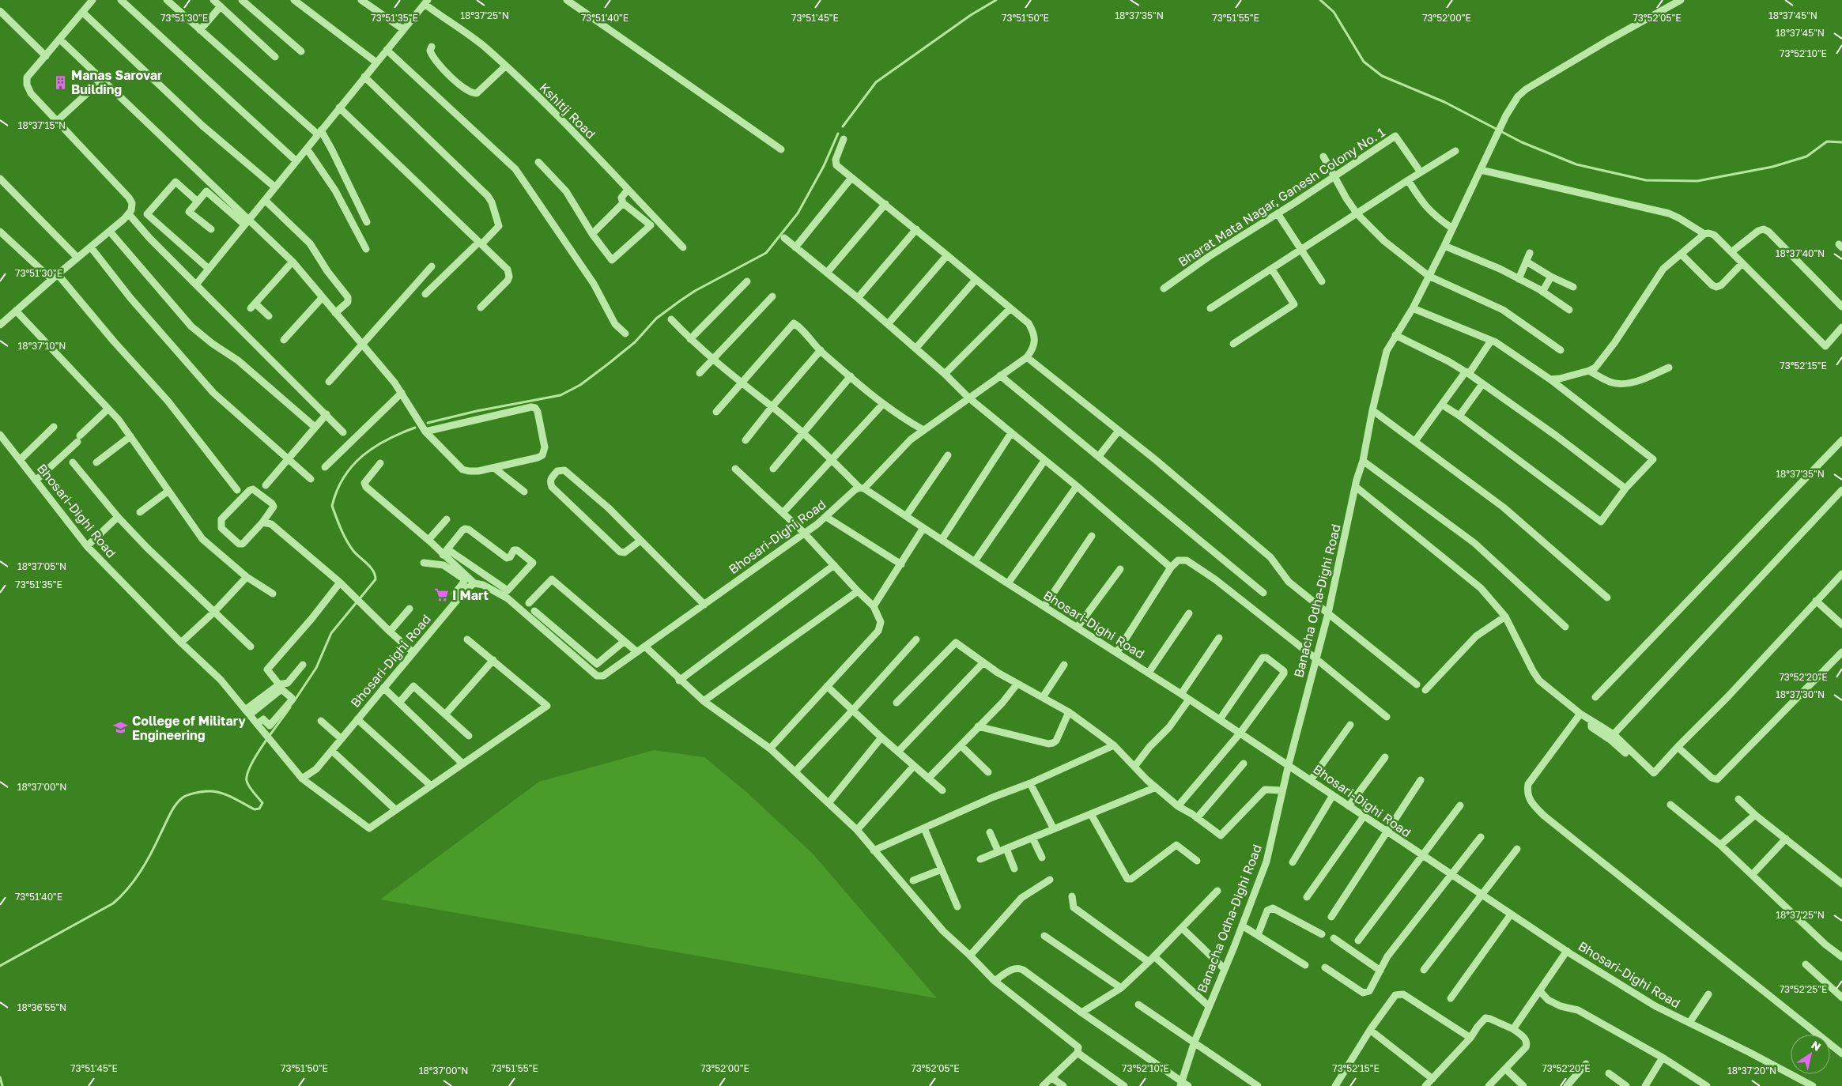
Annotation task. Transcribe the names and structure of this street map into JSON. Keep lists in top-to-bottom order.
{
  "streets": {
    "street": [
      "Kshitij Road",
      "Bharat Mata Nagar, Ganesh Colony No. 1",
      "Bhosari-Dighi Road",
      "Banacha Odha-Dighi Road"
    ]
  },
  "crossings": [
    ["Bhosari-Dighi Road", "Banacha Odha-Dighi Road"]
  ],
  "places": {
    "building": ["Manas Sarovar Building"],
    "supermarket": ["I Mart"],
    "school or university": ["College of Military Engineering"]
  },
  "north": "top right",
  "coordinates": [
    "18°37'45\"N",
    "18°37'25\"N",
    "18°37'35\"N",
    "73°51'35\"E",
    "73°51'40\"E",
    "73°51'50\"E",
    "73°51'55\"E",
    "73°52'00\"E",
    "73°52'05\"E",
    "73°51'30\"E",
    "73°51'45\"E",
    "73°52'10\"E",
    "18°37'15\"N",
    "18°37'40\"N",
    "18°37'10\"N",
    "73°52'15\"E",
    "18°37'05\"N",
    "73°52'20\"E",
    "18°37'30\"N",
    "18°37'00\"N",
    "73°52'25\"E",
    "18°36'55\"N",
    "18°37'20\"N"
  ]
}
